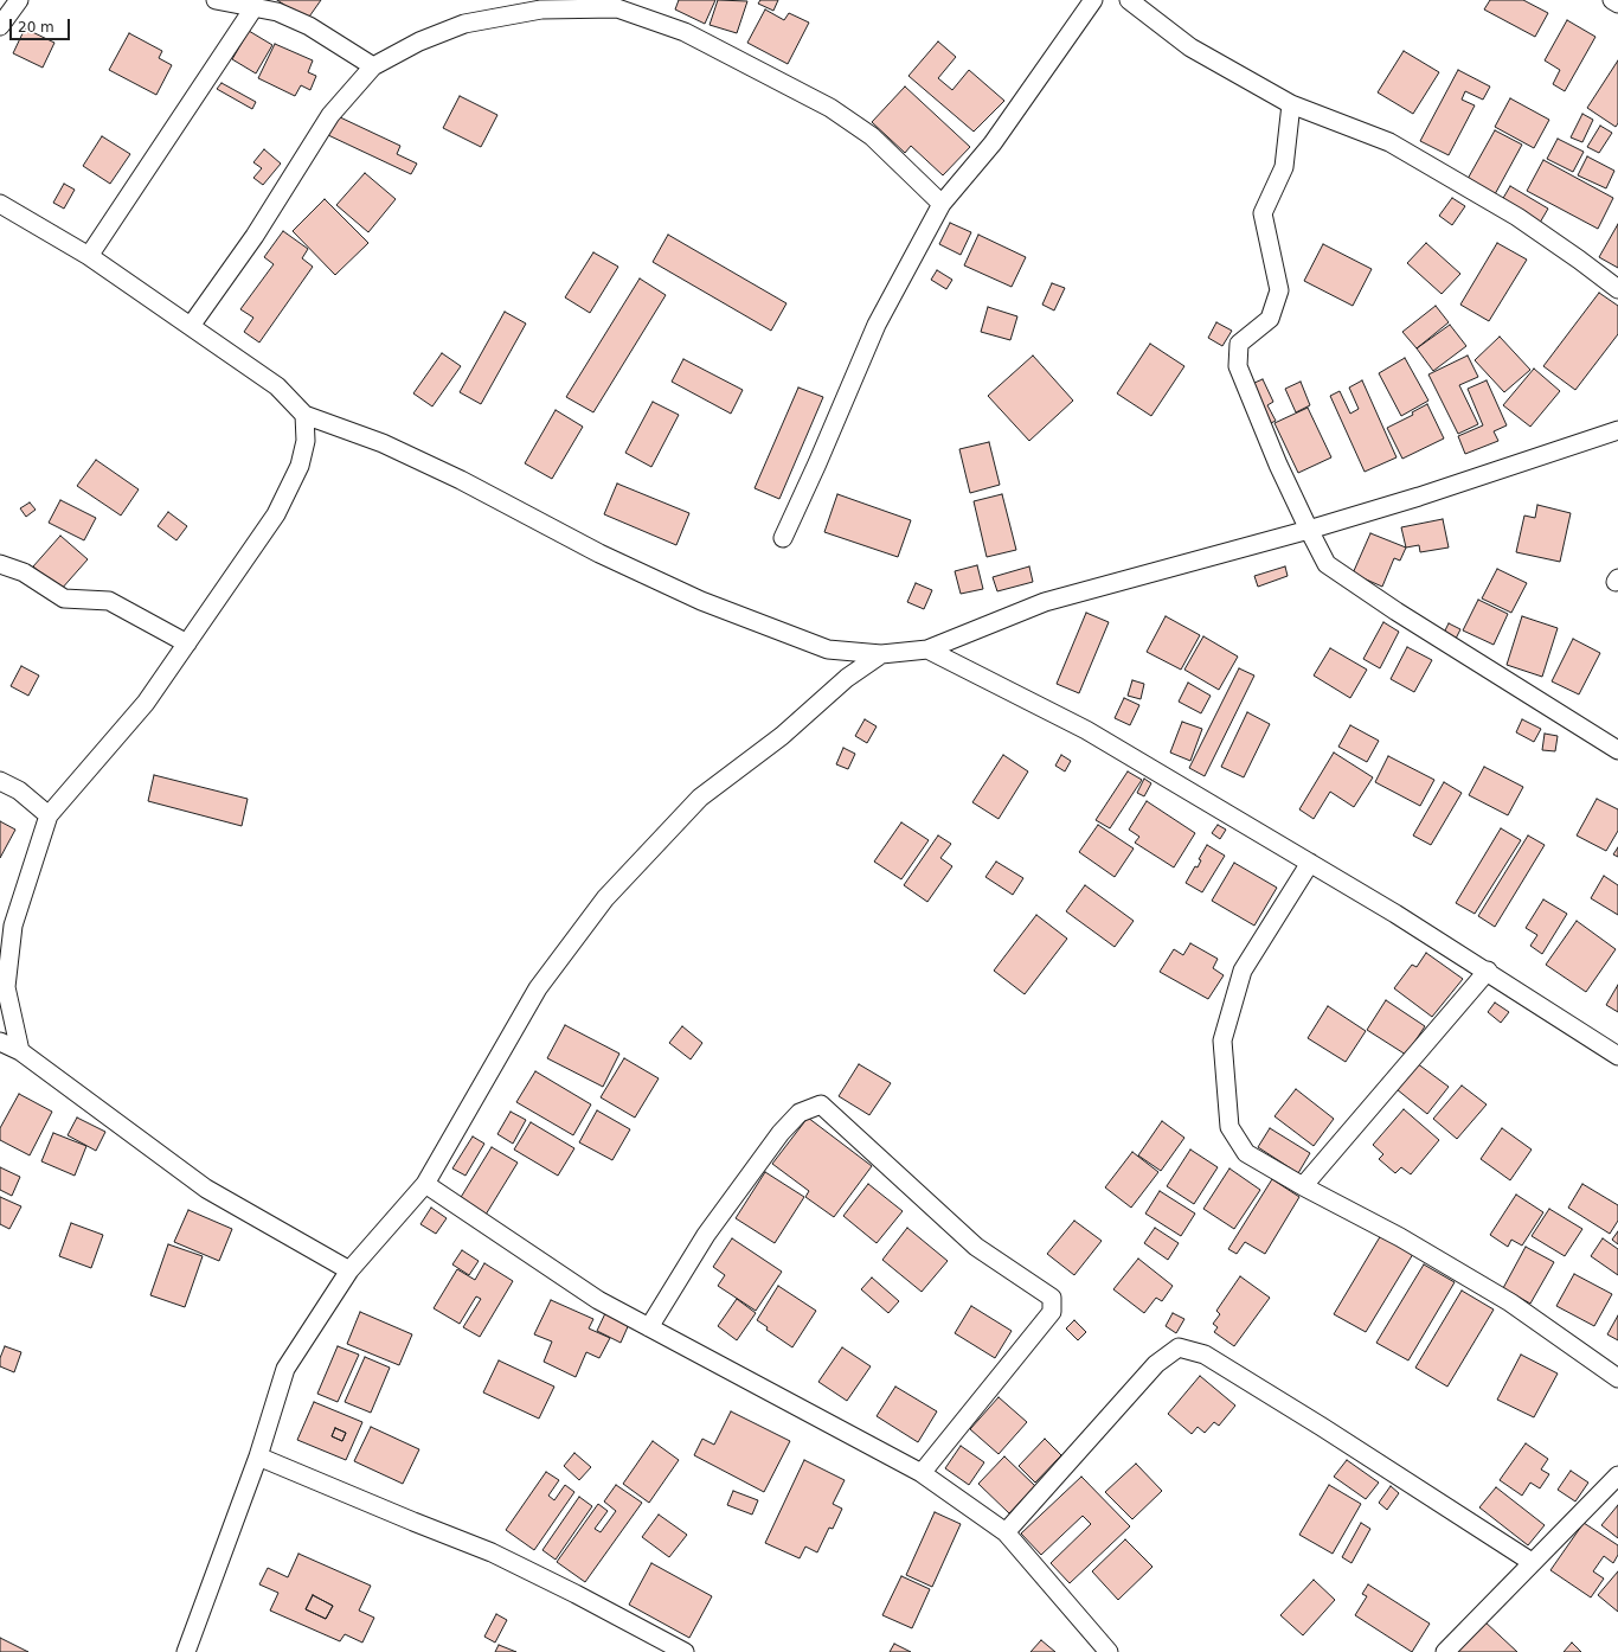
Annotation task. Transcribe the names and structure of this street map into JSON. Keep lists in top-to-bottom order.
{
  "scale_bar": "20 m"
}
